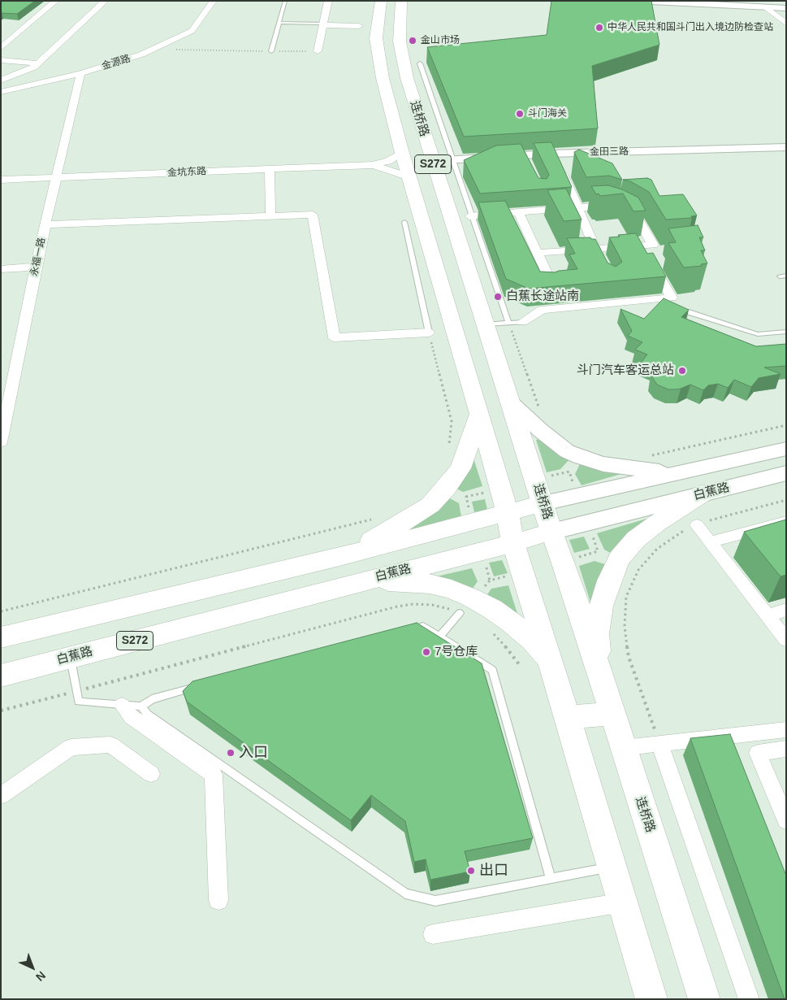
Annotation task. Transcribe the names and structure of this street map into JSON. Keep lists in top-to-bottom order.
{
  "streets": {
    "main road": ["连桥路", "S272", "白蕉路"],
    "street": [
      "金源路",
      "金田三路",
      "金坑东路",
      "永福一路"
    ]
  },
  "crossings": [
    ["金源路", "永福一路"],
    ["连桥路", "金田三路"],
    ["连桥路", "金坑东路"],
    ["连桥路", "白蕉路"],
    ["金坑东路", "永福一路"]
  ],
  "places": [
    "中华人民共和国斗门出入境边防检查站",
    "金山市场",
    "斗门海关",
    "白蕉长途站南",
    "斗门汽车客运总站",
    "7号仓库",
    "入口",
    "出口"
  ],
  "north": "bottom right"
}
